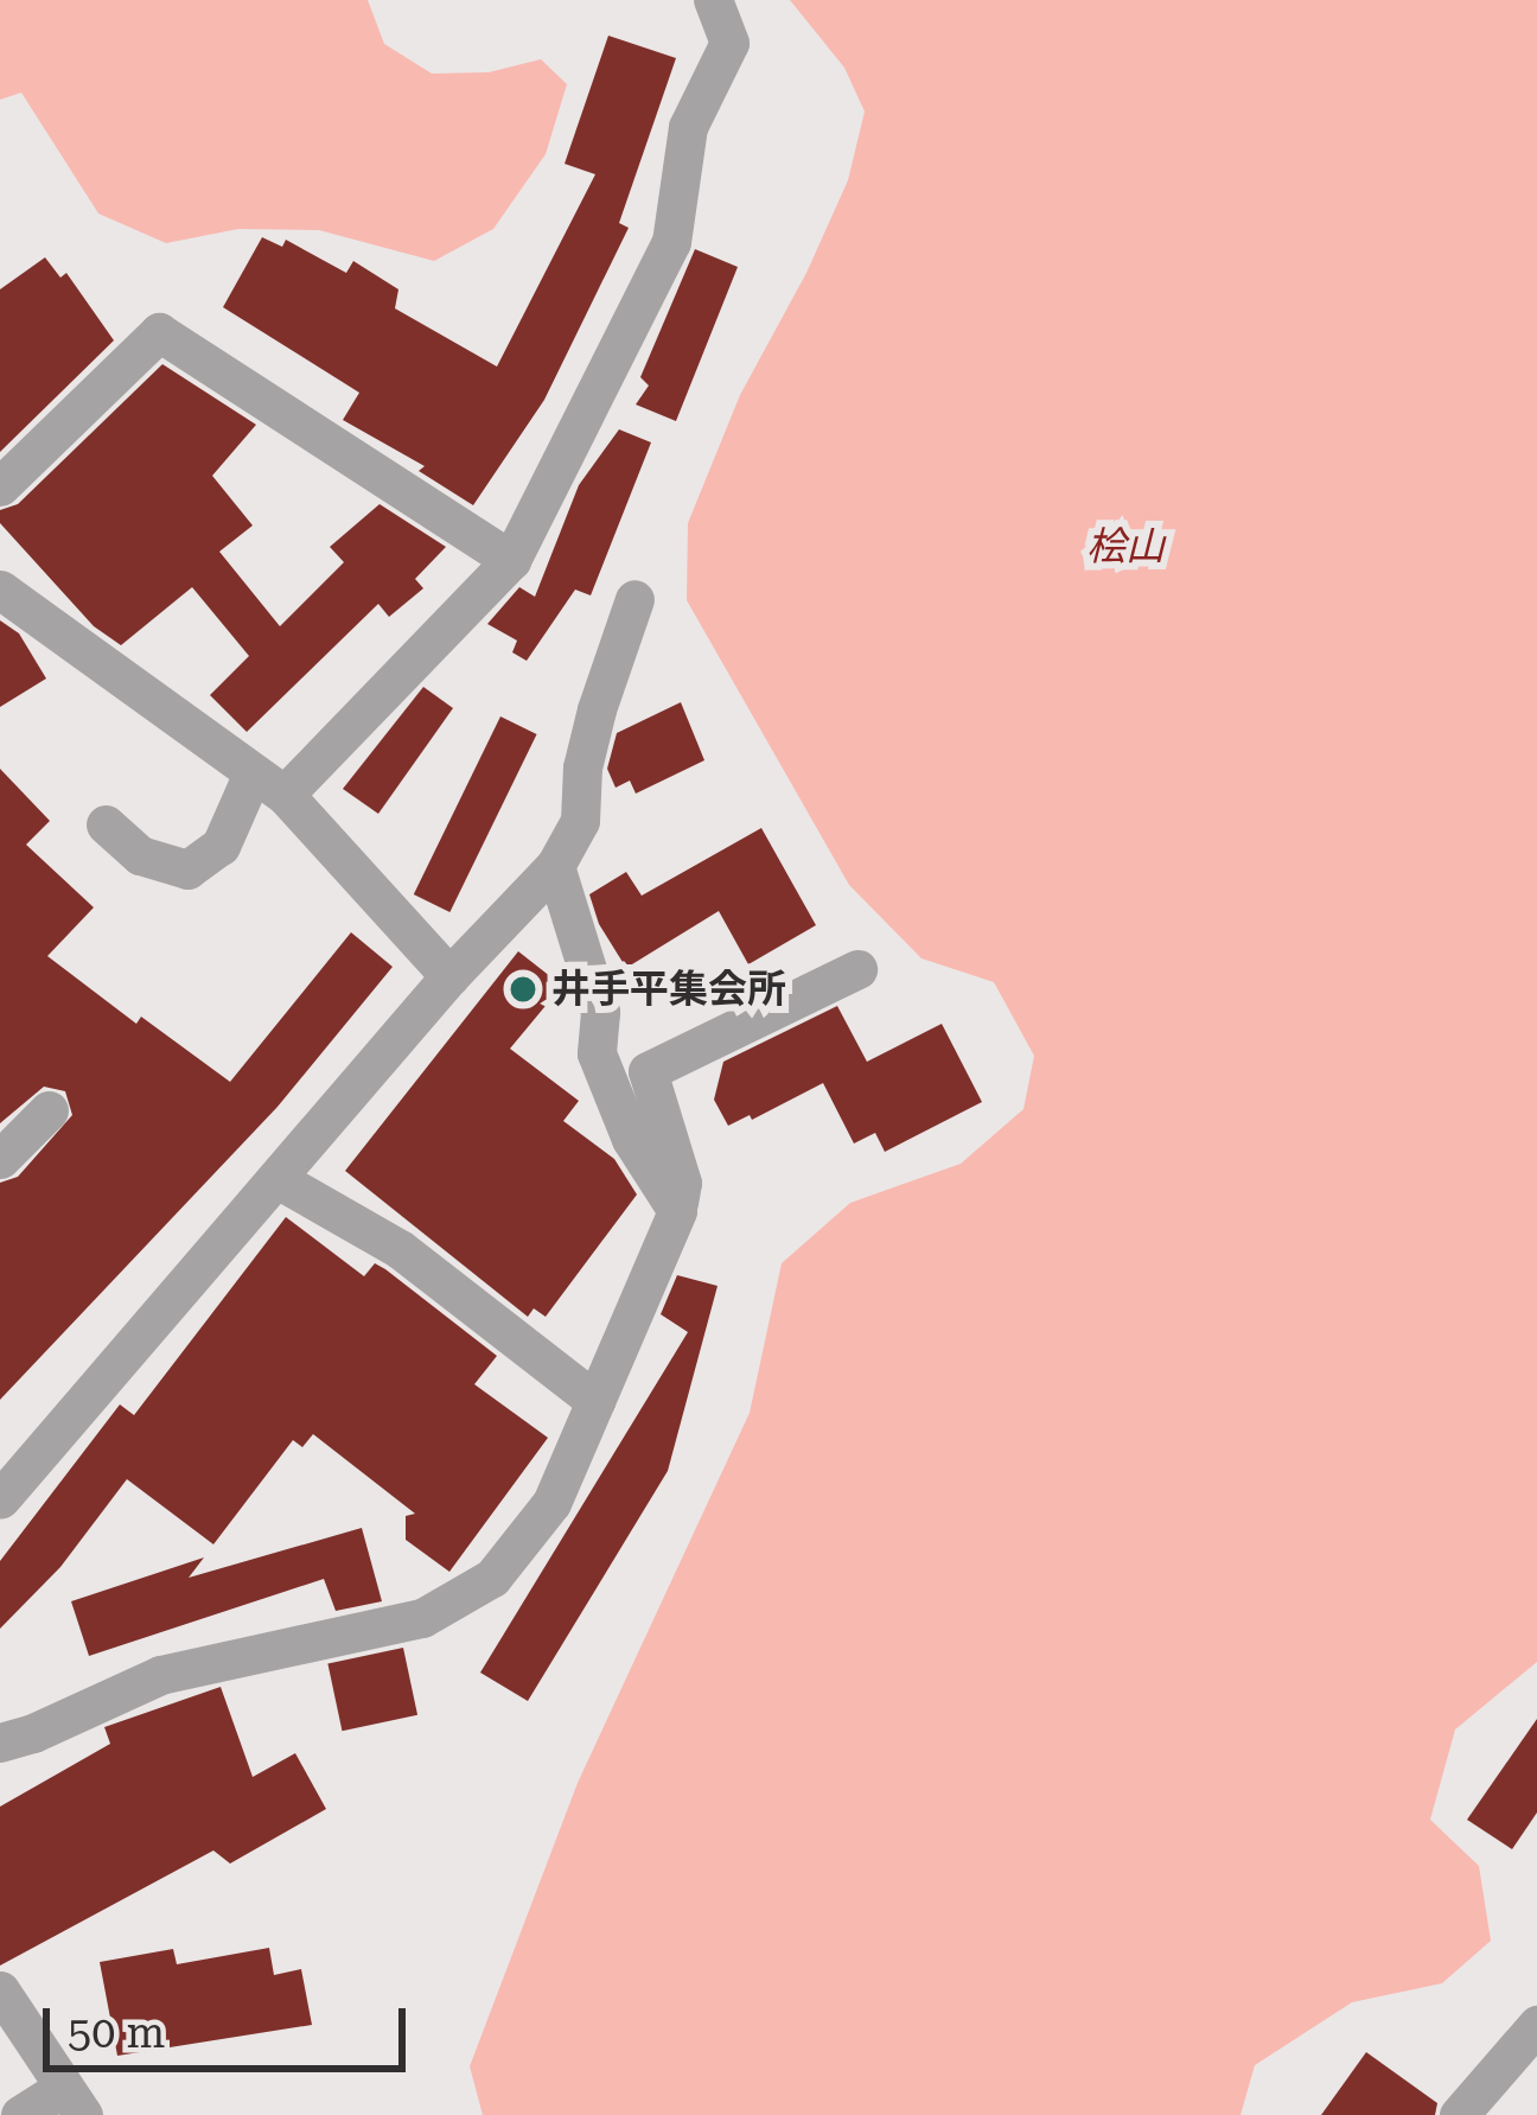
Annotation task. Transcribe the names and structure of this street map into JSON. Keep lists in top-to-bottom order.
{
  "parks": ["桧山"],
  "places": ["井手平集会所"],
  "scale_bar": "50 m"
}
